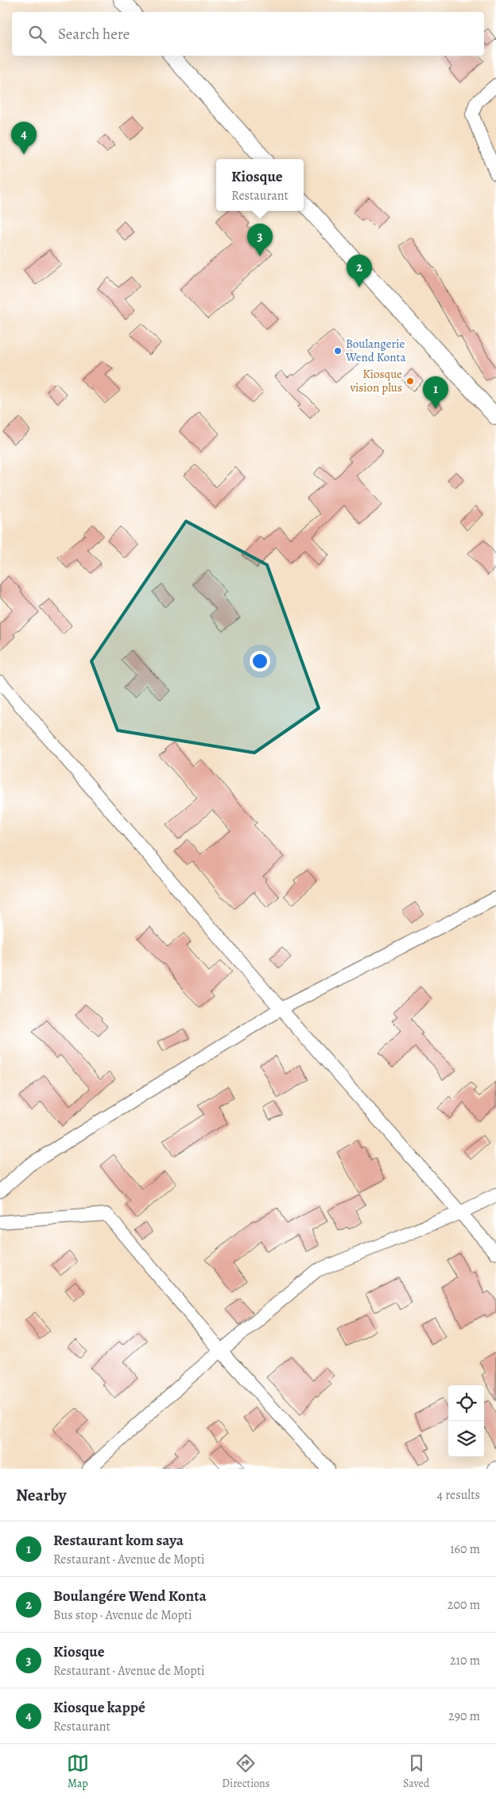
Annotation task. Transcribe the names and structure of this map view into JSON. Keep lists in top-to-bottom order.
{
  "places": ["Boulangerie Wend Konta", "Kiosque vision plus"],
  "page": {
    "search": "Search here",
    "pins": [
      "4",
      "3",
      "2",
      "1"
    ],
    "popup": ["Kiosque", "Restaurant"],
    "heading": ["Nearby", "4 results"],
    "list": [
      {
        "mark": "1",
        "name": "Restaurant kom saya",
        "note": "Restaurant · Avenue de Mopti",
        "value": "160 m"
      },
      {
        "mark": "2",
        "name": "Boulangére Wend Konta",
        "note": "Bus stop · Avenue de Mopti",
        "value": "200 m"
      },
      {
        "mark": "3",
        "name": "Kiosque",
        "note": "Restaurant · Avenue de Mopti",
        "value": "210 m"
      },
      {
        "mark": "4",
        "name": "Kiosque kappé",
        "note": "Restaurant",
        "value": "290 m"
      }
    ],
    "nav": ["Map", "Directions", "Saved"]
  }
}
